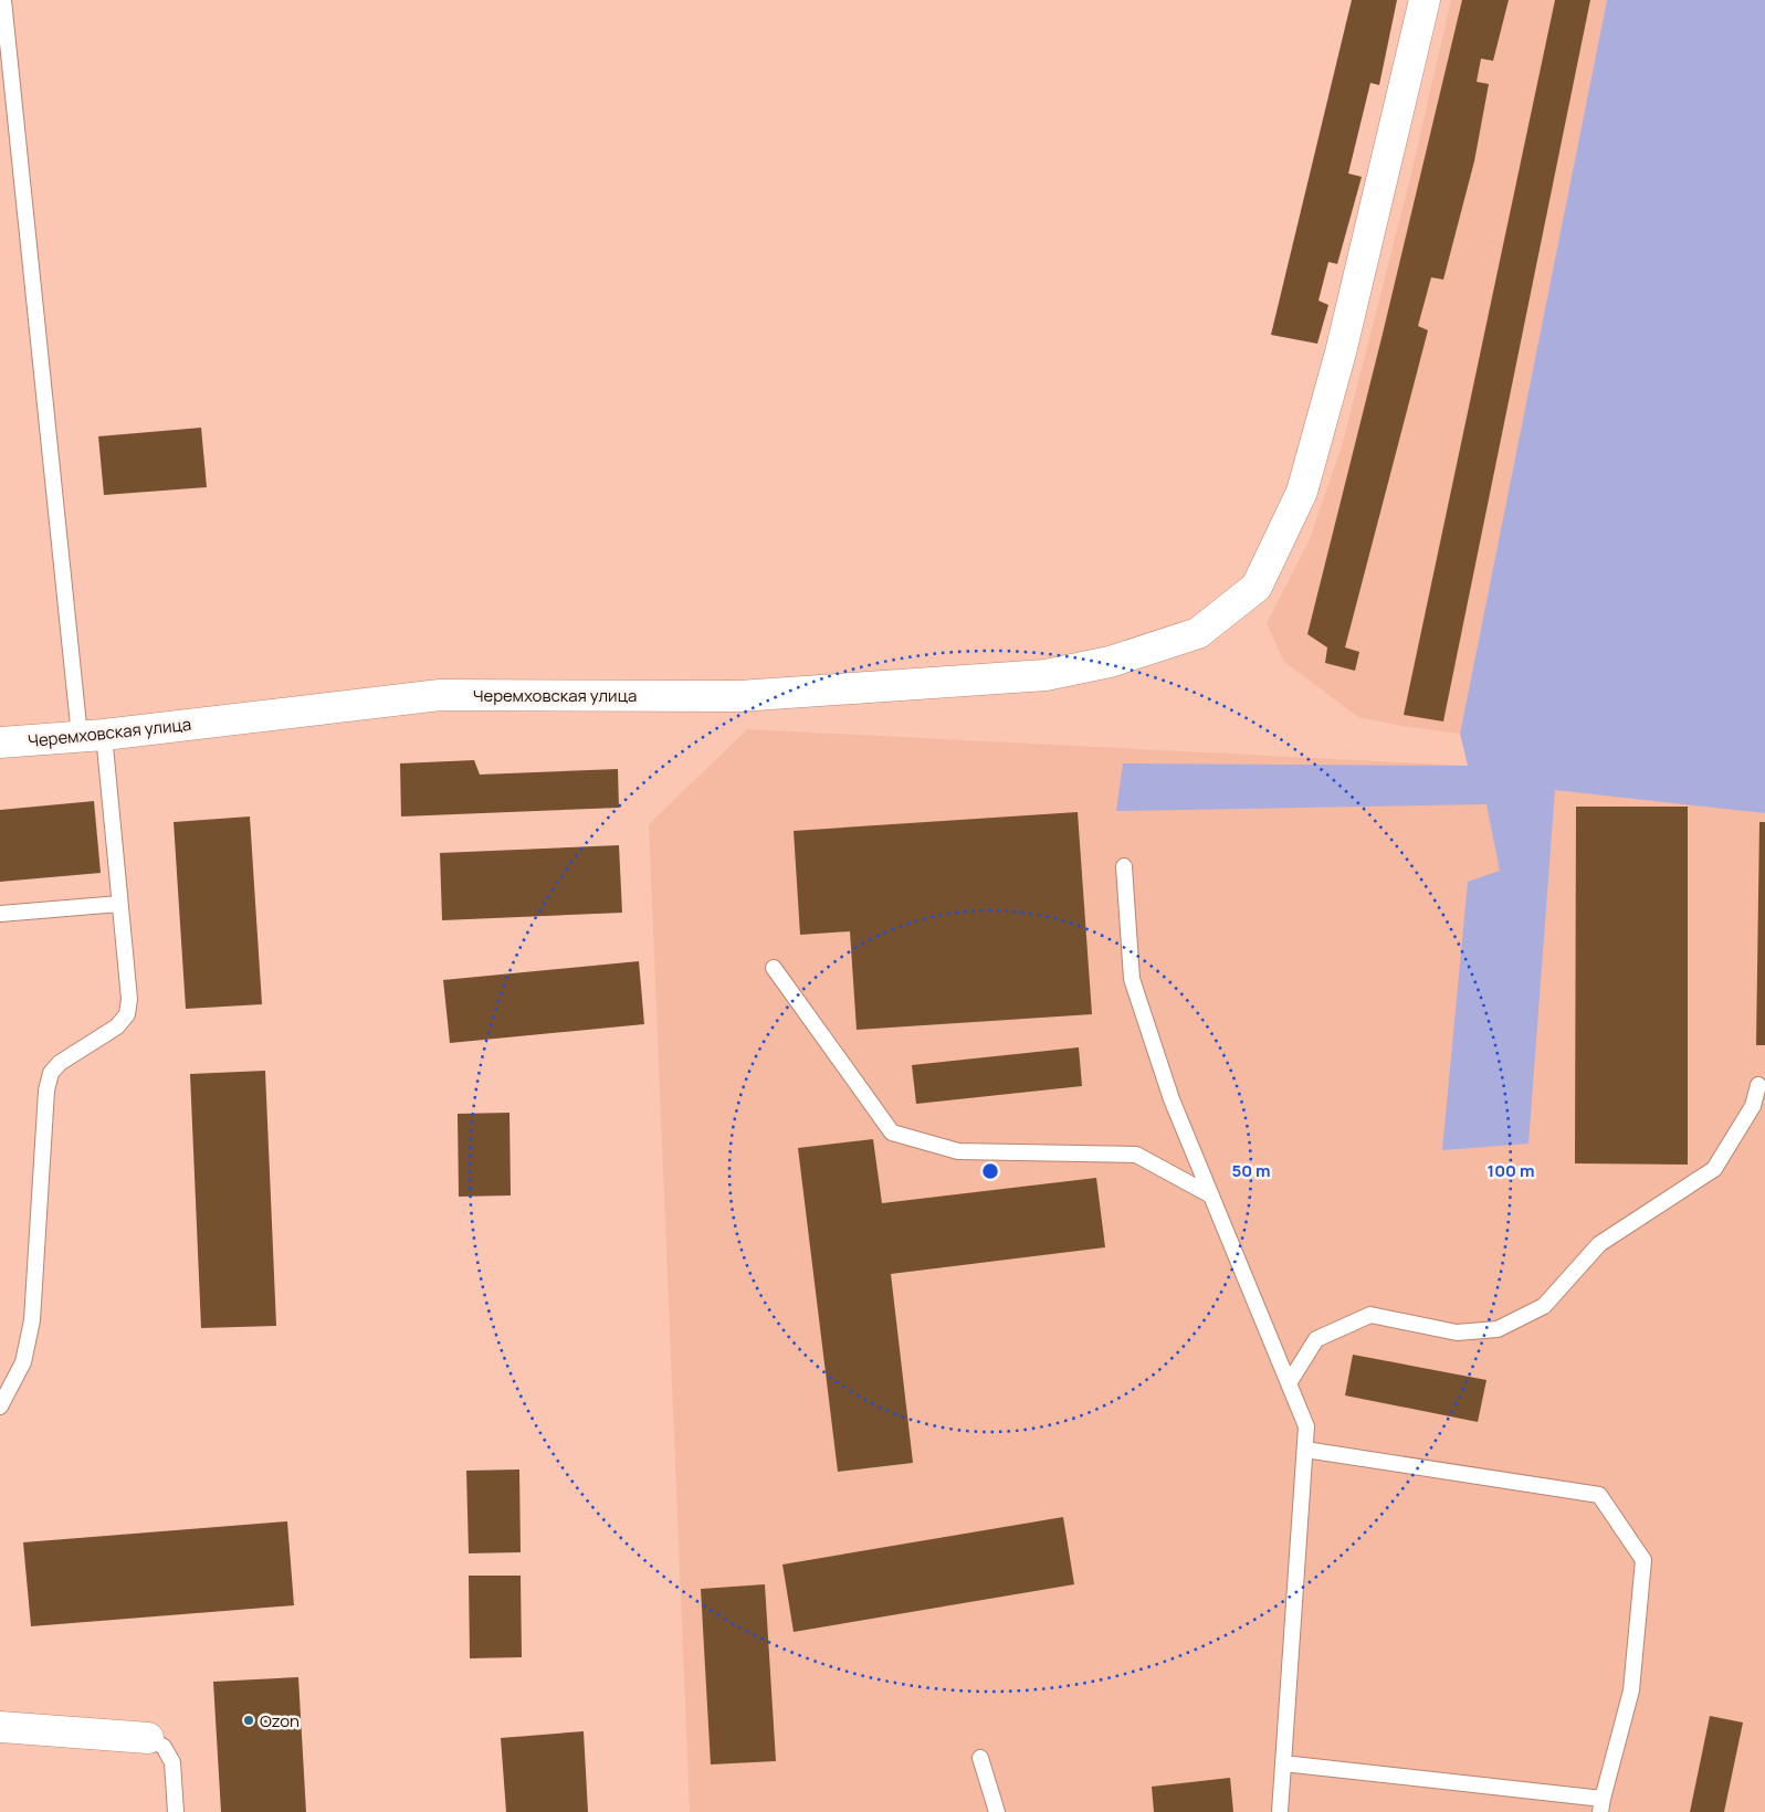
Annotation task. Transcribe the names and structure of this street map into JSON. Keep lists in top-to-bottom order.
{
  "streets": {
    "street": ["Черемховская улица"]
  },
  "places": ["Ozon"],
  "rings": ["50 m", "100 m"]
}
